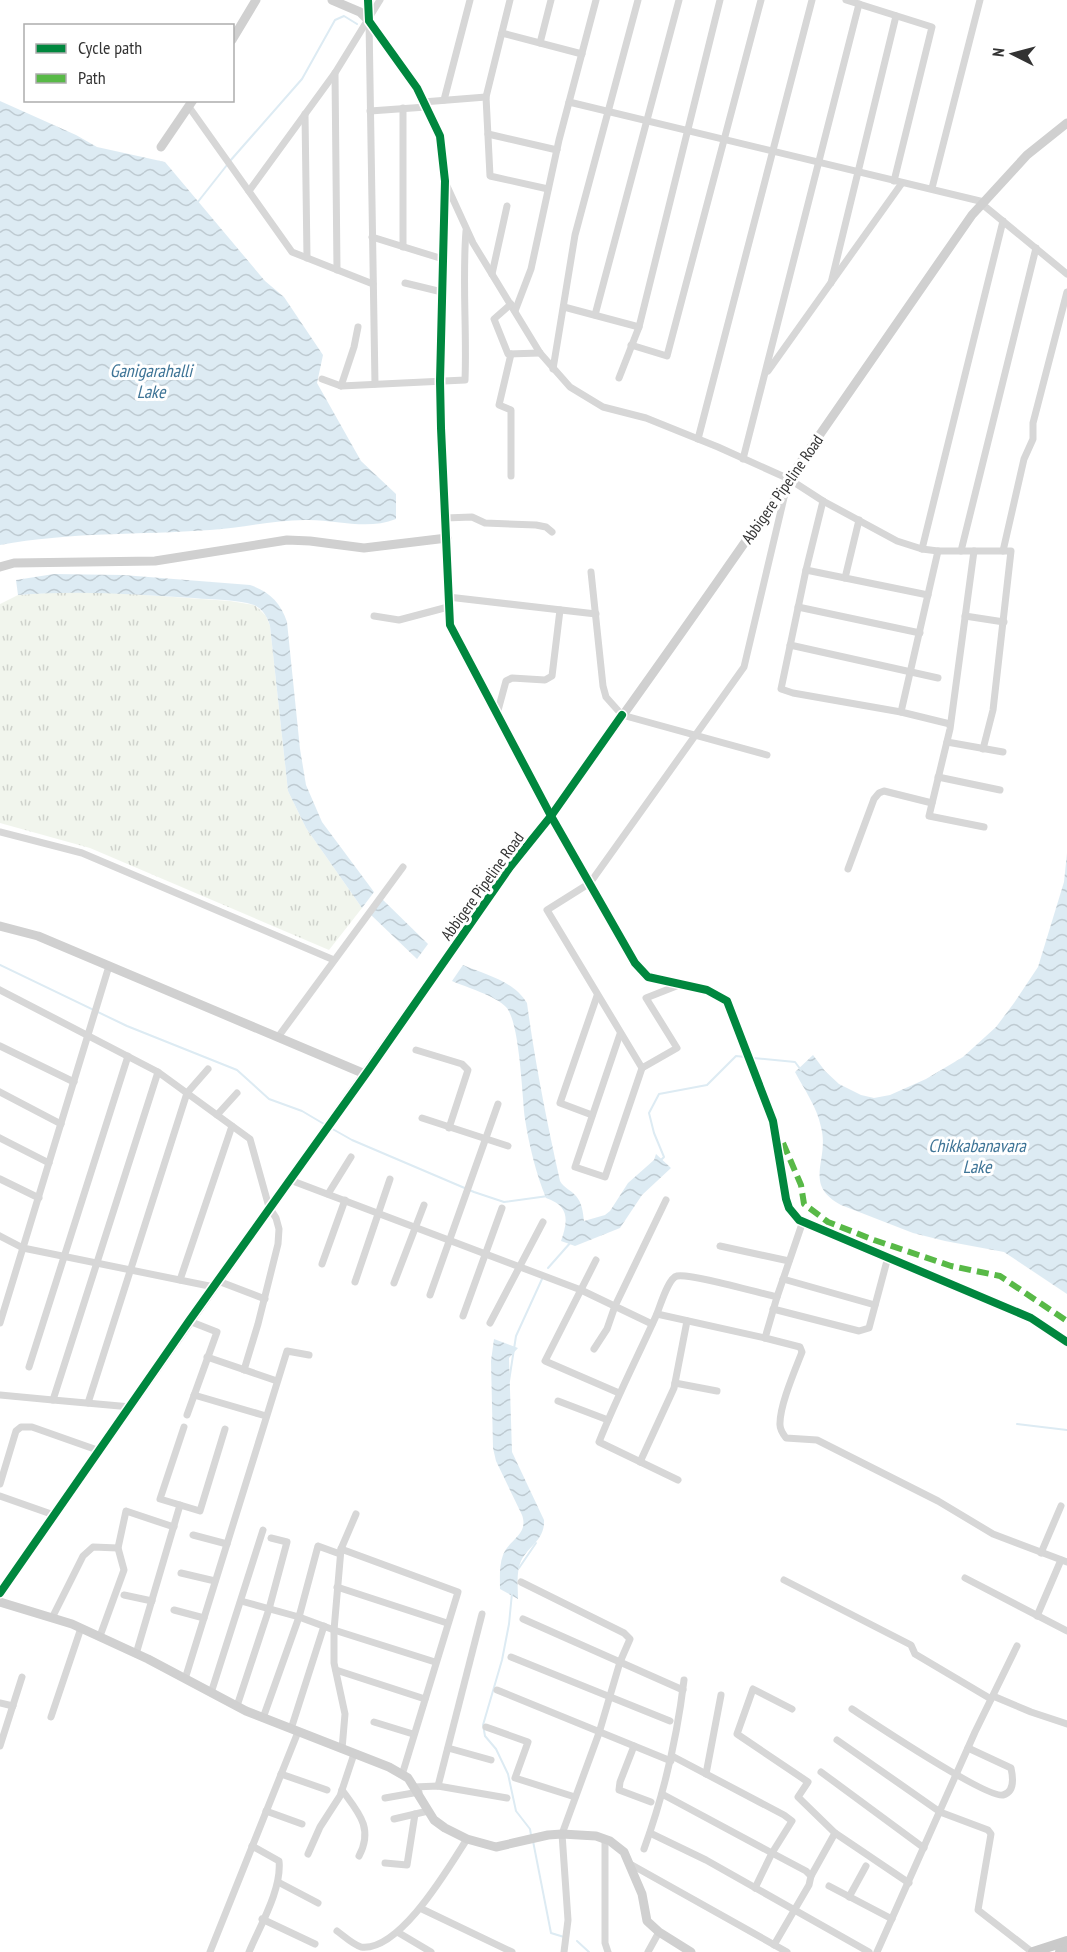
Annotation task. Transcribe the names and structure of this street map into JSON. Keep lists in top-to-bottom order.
{
  "streets": {
    "street": ["Abbigere Pipeline Road"]
  },
  "water": ["Ganigarahalli Lake", "Chikkabanavara Lake"],
  "legend": ["Cycle path", "Path"],
  "north": "left"
}
